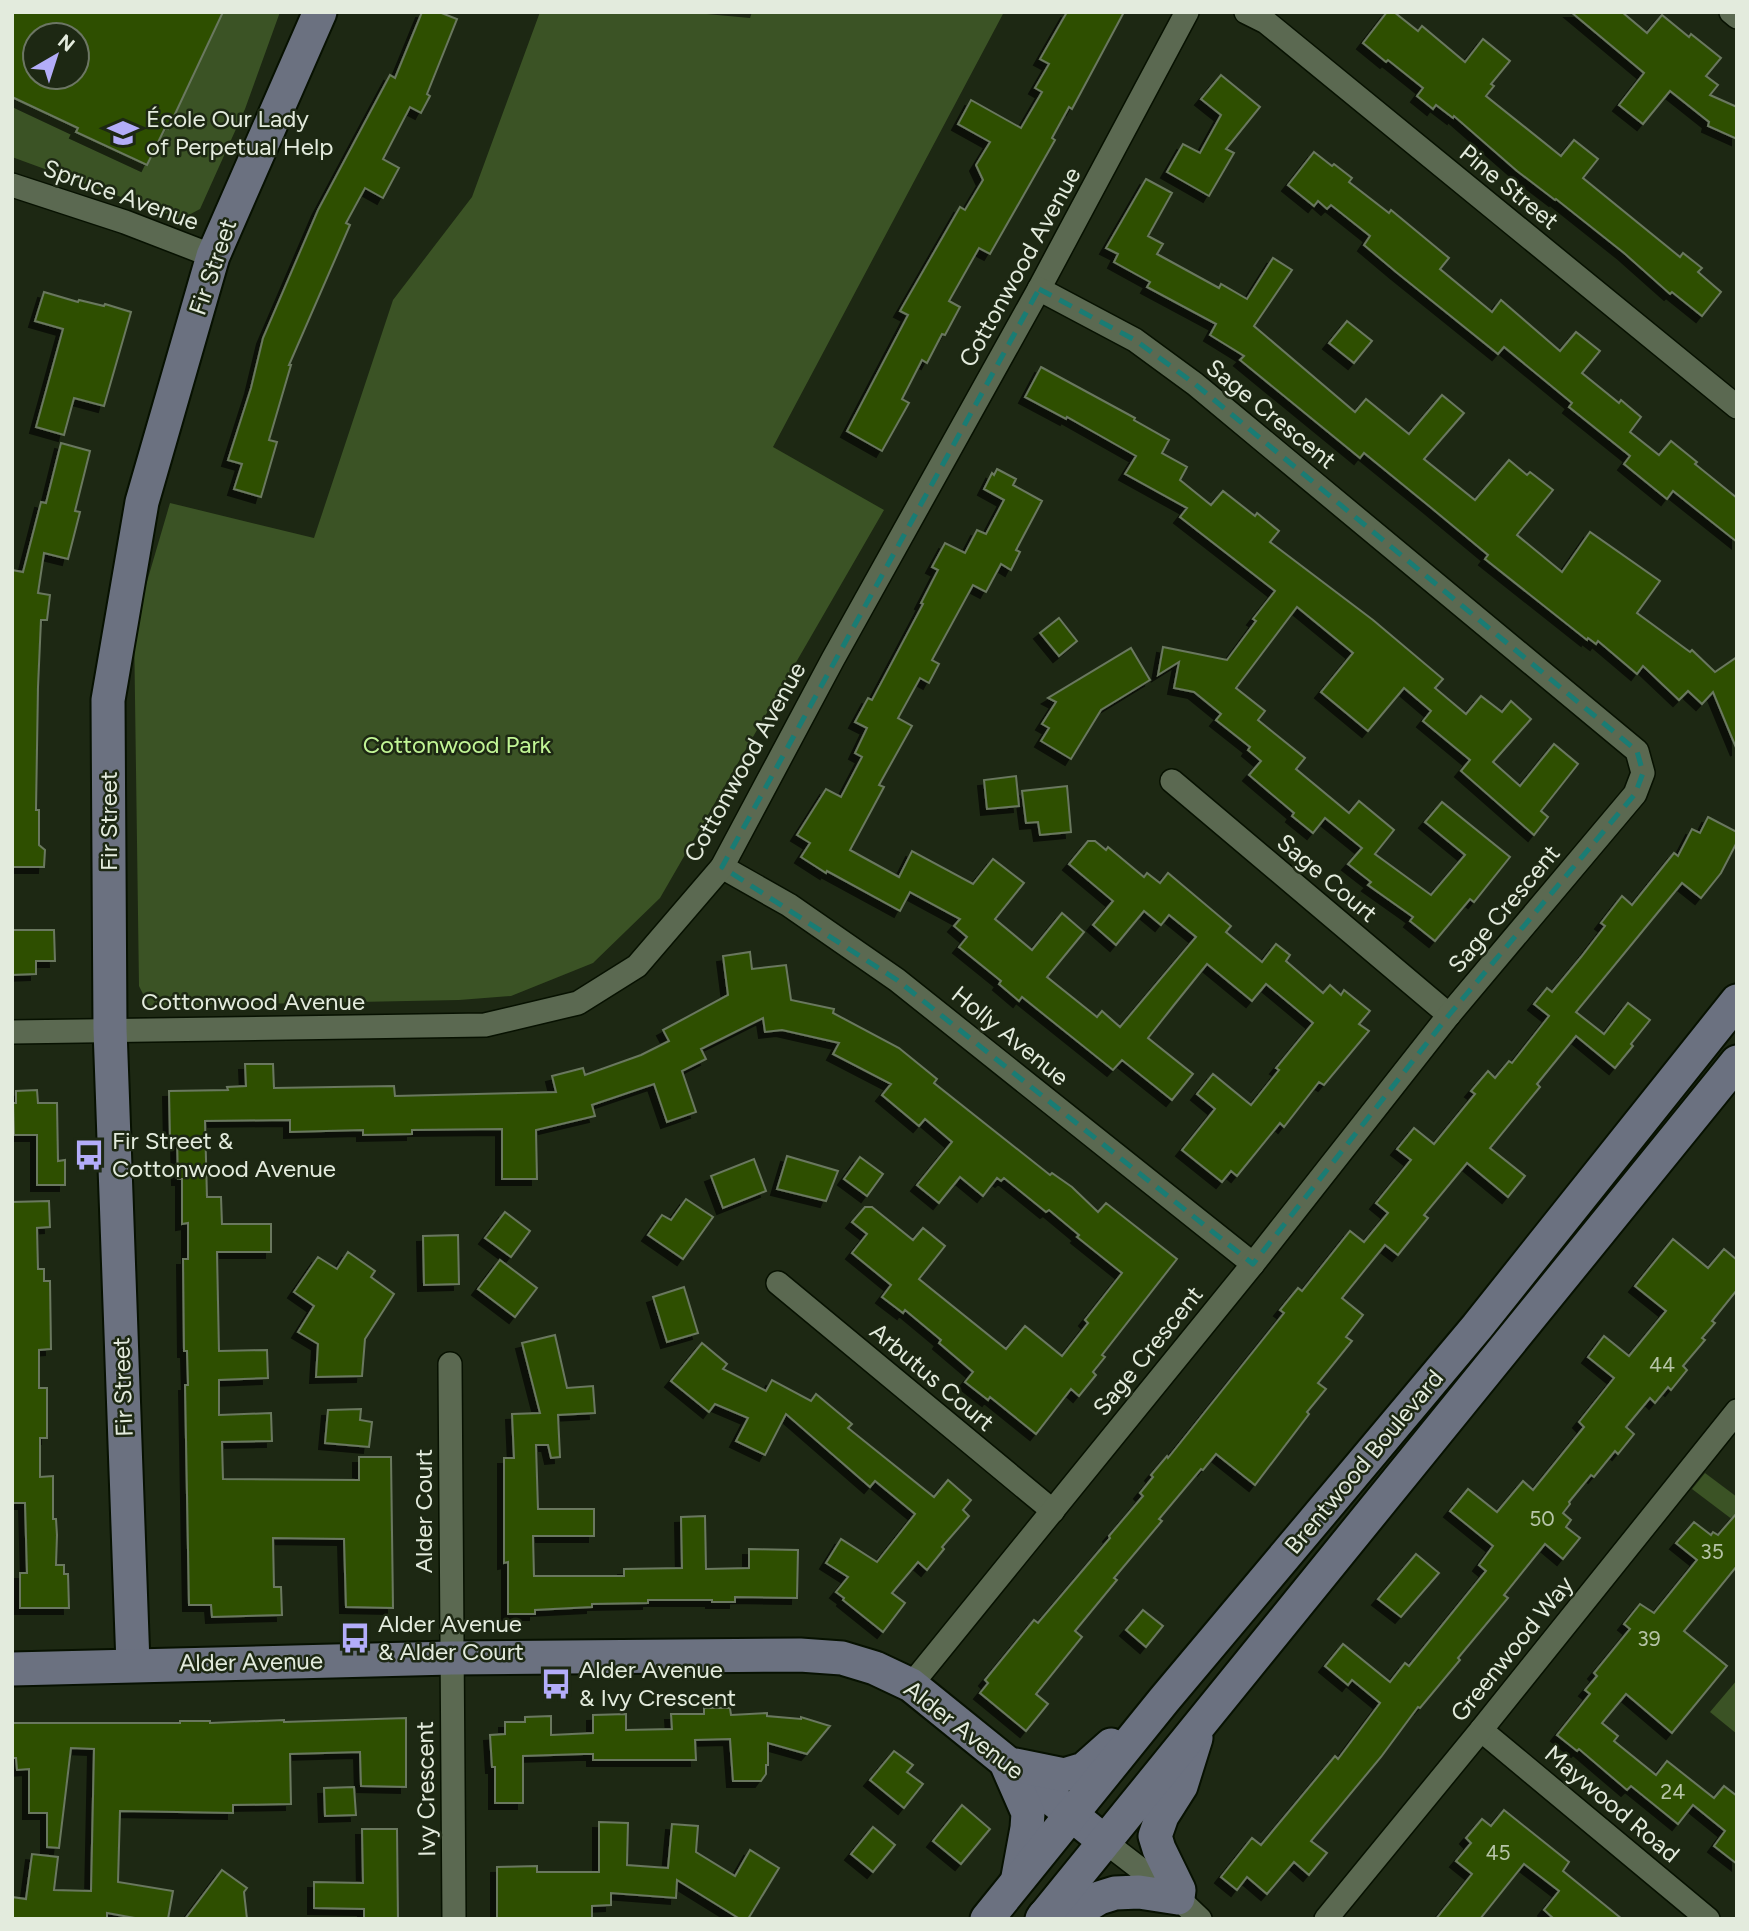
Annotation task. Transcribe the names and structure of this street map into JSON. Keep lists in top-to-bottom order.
{
  "streets": {
    "main road": ["Fir Street", "Brentwood Boulevard", "Alder Avenue"],
    "street": [
      "Pine Street",
      "Spruce Avenue",
      "Cottonwood Avenue",
      "Sage Crescent",
      "Sage Court",
      "Holly Avenue",
      "Arbutus Court",
      "Alder Court",
      "Greenwood Way",
      "Ivy Crescent",
      "Maywood Road"
    ]
  },
  "crossings": [
    ["Spruce Avenue", "Fir Street"],
    ["Fir Street", "Cottonwood Avenue"],
    ["Fir Street", "Alder Avenue"],
    ["Cottonwood Avenue", "Sage Crescent"],
    ["Cottonwood Avenue", "Holly Avenue"],
    ["Sage Crescent", "Sage Court"],
    ["Sage Crescent", "Holly Avenue"],
    ["Sage Crescent", "Arbutus Court"],
    ["Sage Crescent", "Alder Avenue"],
    ["Brentwood Boulevard", "Alder Avenue"],
    ["Alder Court", "Alder Avenue"],
    ["Alder Court", "Ivy Crescent"],
    ["Greenwood Way", "Maywood Road"],
    ["Alder Avenue", "Ivy Crescent"]
  ],
  "parks": ["Cottonwood Park"],
  "places": {
    "school or university": ["École Our Lady of Perpetual Help"],
    "bus stop": ["Fir Street & Cottonwood Avenue", "Alder Avenue & Alder Court", "Alder Avenue & Ivy Crescent"]
  },
  "house_numbers": [
    "44",
    "50",
    "35",
    "39",
    "24",
    "45"
  ],
  "north": "top right"
}
